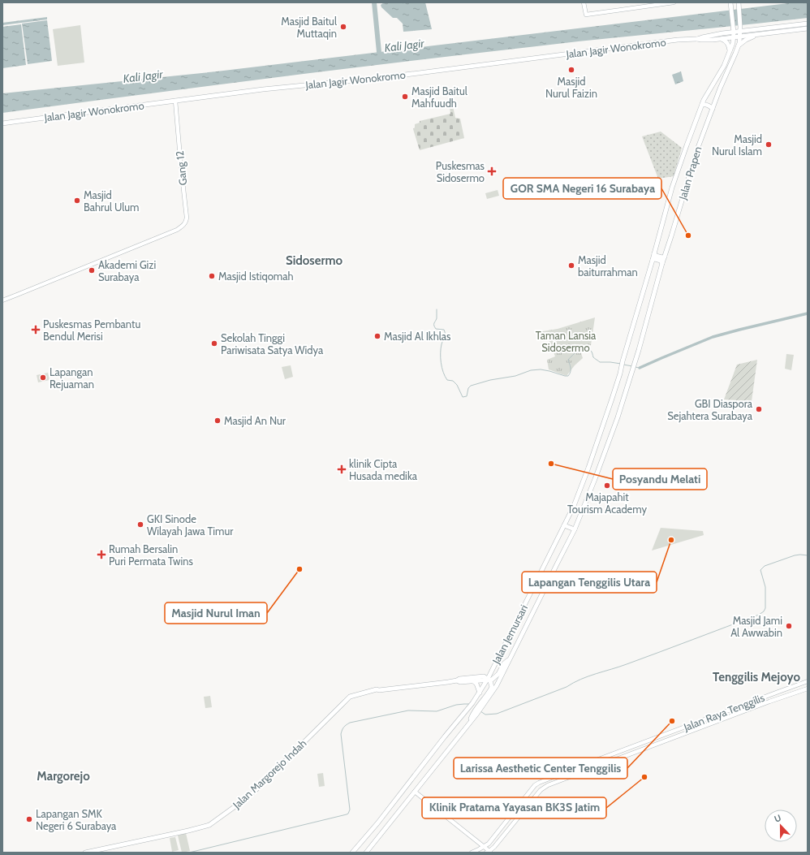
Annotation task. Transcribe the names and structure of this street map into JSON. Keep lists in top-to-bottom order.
{
  "streets": {
    "main road": [
      "Jalan Jagir Wonokromo",
      "Gang 12",
      "Jalan Prapen",
      "Jalan Jemursari",
      "Jalan Raya Tenggilis",
      "Jalan Margorejo Indah"
    ]
  },
  "crossings": [
    ["Jalan Jagir Wonokromo", "Gang 12"],
    ["Jalan Jagir Wonokromo", "Jalan Prapen"],
    ["Jalan Prapen", "Jalan Jemursari"],
    ["Jalan Jemursari", "Jalan Margorejo Indah"]
  ],
  "districts": ["Sidosermo", "Tenggilis Mejoyo", "Margorejo"],
  "water": ["Kali Jagir"],
  "parks": ["Taman Lansia Sidosermo"],
  "places": {
    "other": [
      "Masjid Baitul Muttaqin",
      "Masjid Nurul Faizin",
      "Masjid Baitul Mahfuudh",
      "Masjid Nurul Islam",
      "Masjid Bahrul Ulum",
      "GOR SMA Negeri 16 Surabaya",
      "Masjid baiturrahman",
      "Akademi Gizi Surabaya",
      "Masjid Istiqomah",
      "Masjid Al Ikhlas",
      "Sekolah Tinggi Pariwisata Satya Widya",
      "Lapangan Rejuaman",
      "GBI Diaspora Sejahtera Surabaya",
      "Masjid An Nur",
      "Posyandu Melati",
      "Majapahit Tourism Academy",
      "GKI Sinode Wilayah Jawa Timur",
      "Lapangan Tenggilis Utara",
      "Masjid Nurul Iman",
      "Masjid Jami Al Awwabin",
      "Larissa Aesthetic Center Tenggilis",
      "Klinik Pratama Yayasan BK3S Jatim",
      "Lapangan SMK Negeri 6 Surabaya"
    ],
    "health": [
      "Puskesmas Sidosermo",
      "Puskesmas Pembantu Bendul Merisi",
      "klinik Cipta Husada medika",
      "Rumah Bersalin Puri Permata Twins"
    ]
  },
  "north": "top"
}
